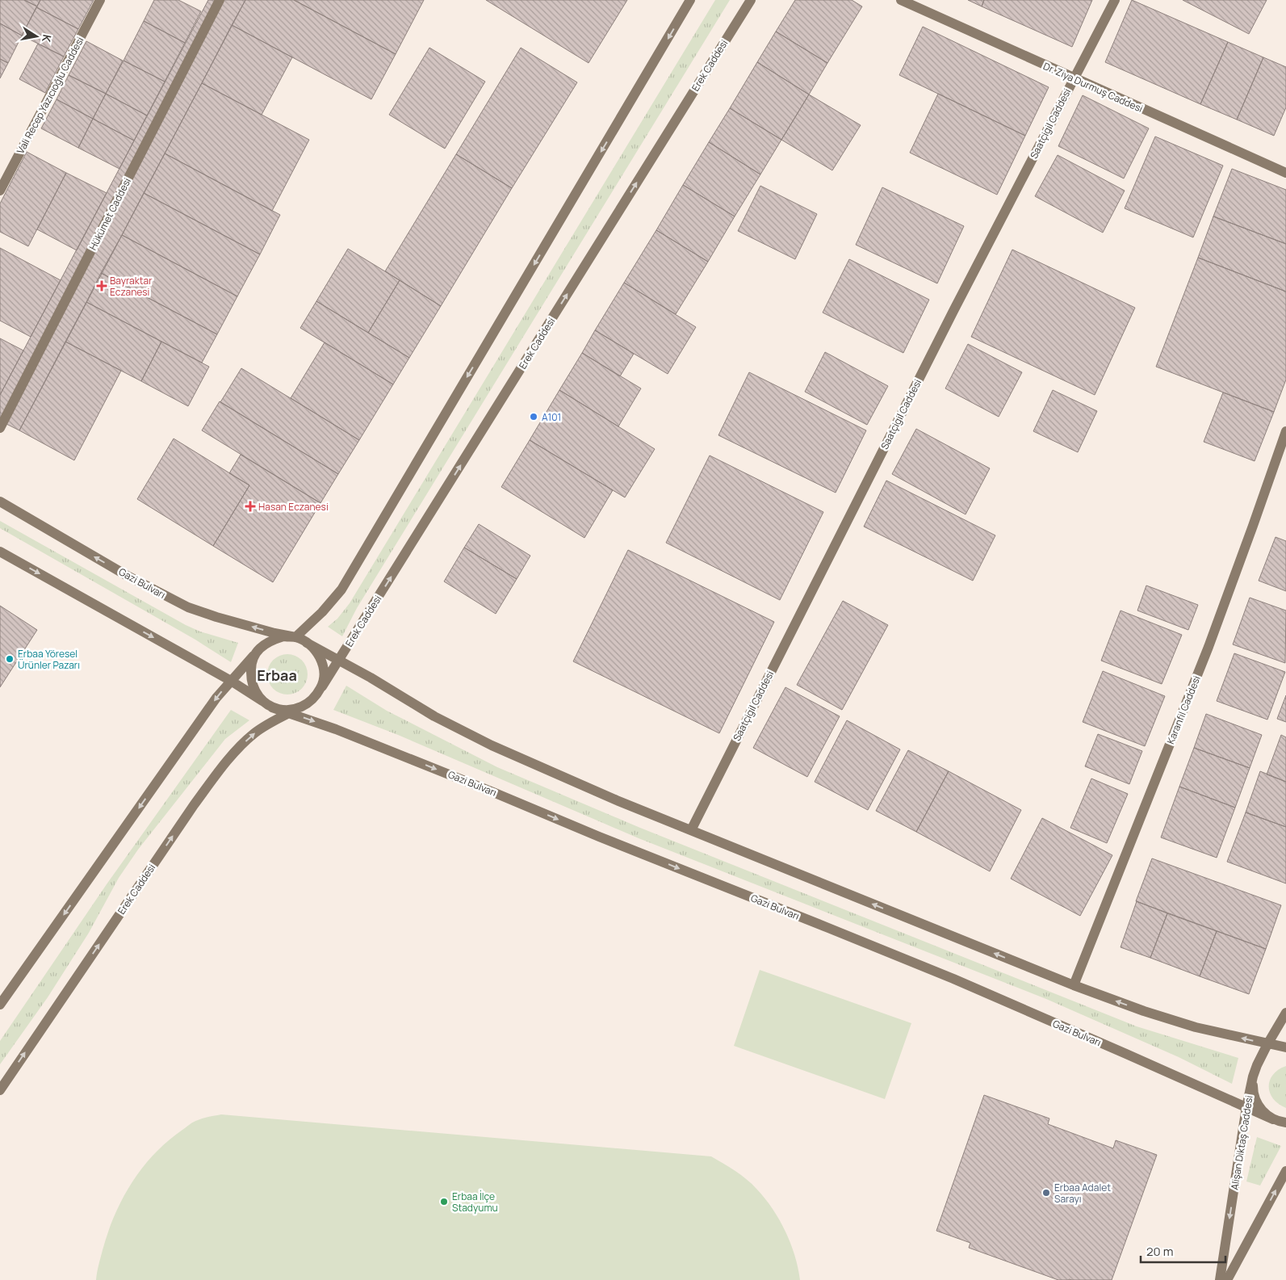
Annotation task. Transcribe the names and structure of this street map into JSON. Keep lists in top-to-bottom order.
{
  "streets": {
    "main road": [
      "Erek Caddesi",
      "Dr. Ziya Durmuş Caddesi",
      "Vali Recep Yazıcıoğlu Caddesi",
      "Saatçigil Caddesi",
      "Hükümet Caddesi",
      "Gazi Bulvarı",
      "Karanfil Caddesi",
      "Alişan Diktaş Caddesi"
    ]
  },
  "crossings": [
    ["Erek Caddesi", "Gazi Bulvarı"],
    ["Dr. Ziya Durmuş Caddesi", "Saatçigil Caddesi"],
    ["Saatçigil Caddesi", "Gazi Bulvarı"],
    ["Gazi Bulvarı", "Karanfil Caddesi"],
    ["Gazi Bulvarı", "Alişan Diktaş Caddesi"]
  ],
  "districts": ["Erbaa"],
  "places": {
    "health": ["Bayraktar Eczanesi", "Hasan Eczanesi"],
    "other": [
      "A101",
      "Erbaa Yöresel Ürünler Pazarı",
      "Erbaa Adalet Sarayı",
      "Erbaa İlçe Stadyumu"
    ]
  },
  "scale_bar": "20 m",
  "north": "right"
}
